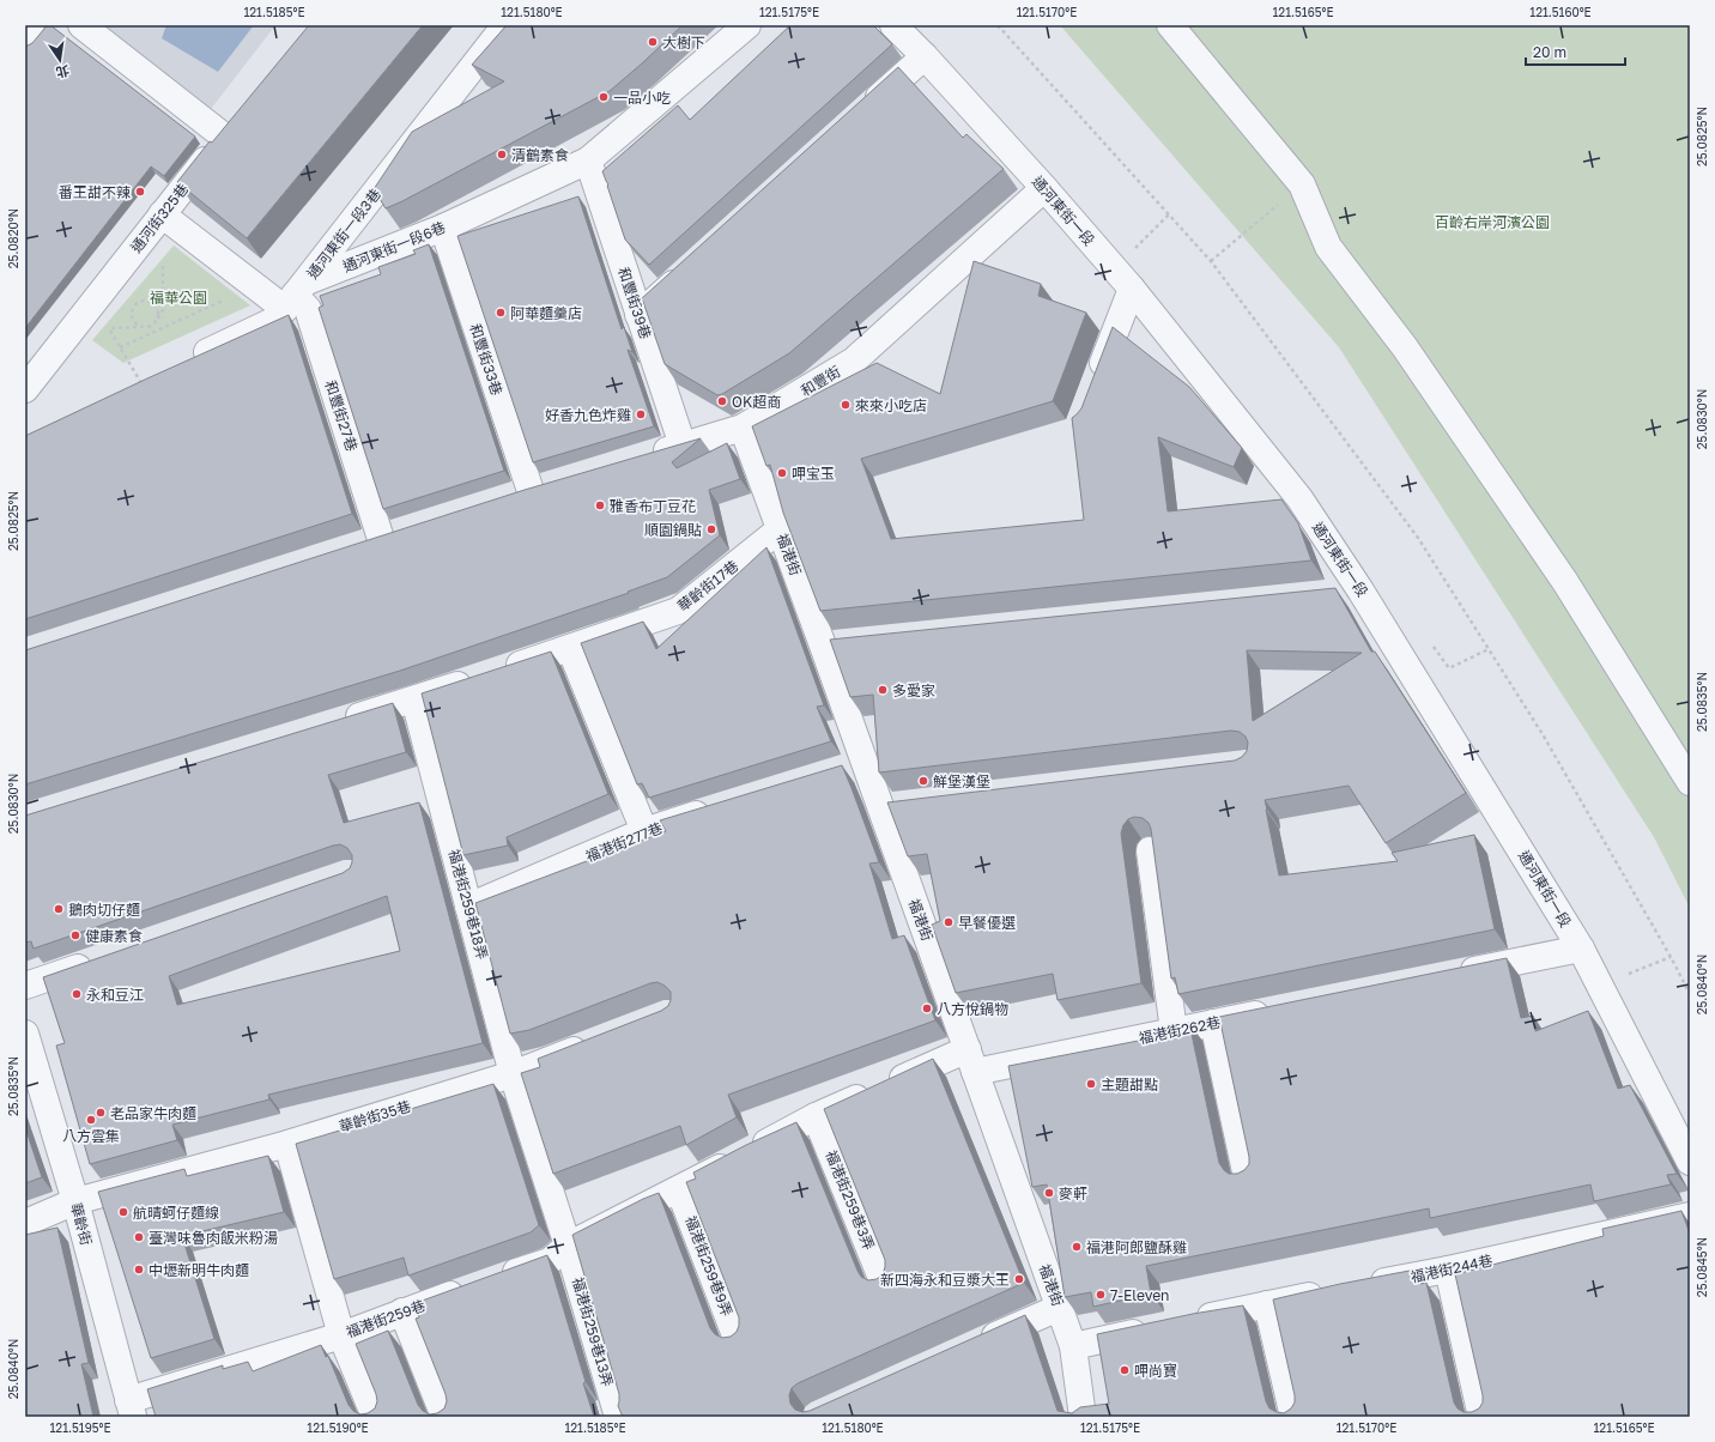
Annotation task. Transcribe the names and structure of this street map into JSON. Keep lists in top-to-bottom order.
{
  "streets": {
    "street": [
      "通河東街一段",
      "通河街325巷",
      "通河東街一段3巷",
      "通河東街一段6巷",
      "和豐街39巷",
      "和豐街33巷",
      "和豐街",
      "和豐街27巷",
      "福港街",
      "華齡街17巷",
      "福港街277巷",
      "福港街259巷18弄",
      "福港街262巷",
      "華齡街35巷",
      "福港街259巷3弄",
      "華齡街",
      "福港街259巷9弄",
      "福港街244巷",
      "福港街259巷",
      "福港街259巷13弄"
    ]
  },
  "crossings": [
    ["通河東街一段", "和豐街"],
    ["通河街325巷", "和豐街27巷"],
    ["通河東街一段3巷", "通河東街一段6巷"],
    ["通河東街一段3巷", "和豐街27巷"],
    ["通河東街一段6巷", "和豐街39巷"],
    ["通河東街一段6巷", "和豐街33巷"],
    ["通河東街一段6巷", "和豐街27巷"],
    ["和豐街39巷", "和豐街"],
    ["和豐街", "福港街"],
    ["福港街", "華齡街17巷"],
    ["福港街", "福港街262巷"],
    ["華齡街17巷", "福港街259巷18弄"],
    ["福港街277巷", "福港街259巷18弄"],
    ["福港街259巷18弄", "華齡街35巷"],
    ["福港街259巷18弄", "福港街259巷13弄"],
    ["華齡街35巷", "華齡街"],
    ["華齡街", "福港街259巷"]
  ],
  "parks": ["百齡右岸河濱公園", "福華公園"],
  "places": [
    "大樹下",
    "一品小吃",
    "清鶴素食",
    "番王甜不辣",
    "阿華麵羹店",
    "OK超商",
    "來來小吃店",
    "好香九色炸雞",
    "呷宝玉",
    "雅香布丁豆花",
    "順園鍋貼",
    "多愛家",
    "鮮堡漢堡",
    "鵝肉切仔麵",
    "早餐優選",
    "健康素食",
    "永和豆江",
    "八方悅鍋物",
    "主題甜點",
    "老品家牛肉麵",
    "八方雲集",
    "麥軒",
    "航晴蚵仔麵線",
    "臺灣味魯肉飯米粉湯",
    "福港阿郎鹽酥雞",
    "中壢新明牛肉麵",
    "新四海永和豆漿大王",
    "7-Eleven",
    "呷尚寶"
  ],
  "scale_bar": "20 m",
  "north": "bottom",
  "coordinates": [
    "121.5185°E",
    "121.5180°E",
    "121.5175°E",
    "121.5170°E",
    "121.5165°E",
    "121.5160°E",
    "25.0825°N",
    "25.0820°N",
    "25.0830°N",
    "25.0835°N",
    "25.0840°N",
    "25.0845°N",
    "121.5195°E",
    "121.5190°E"
  ]
}
